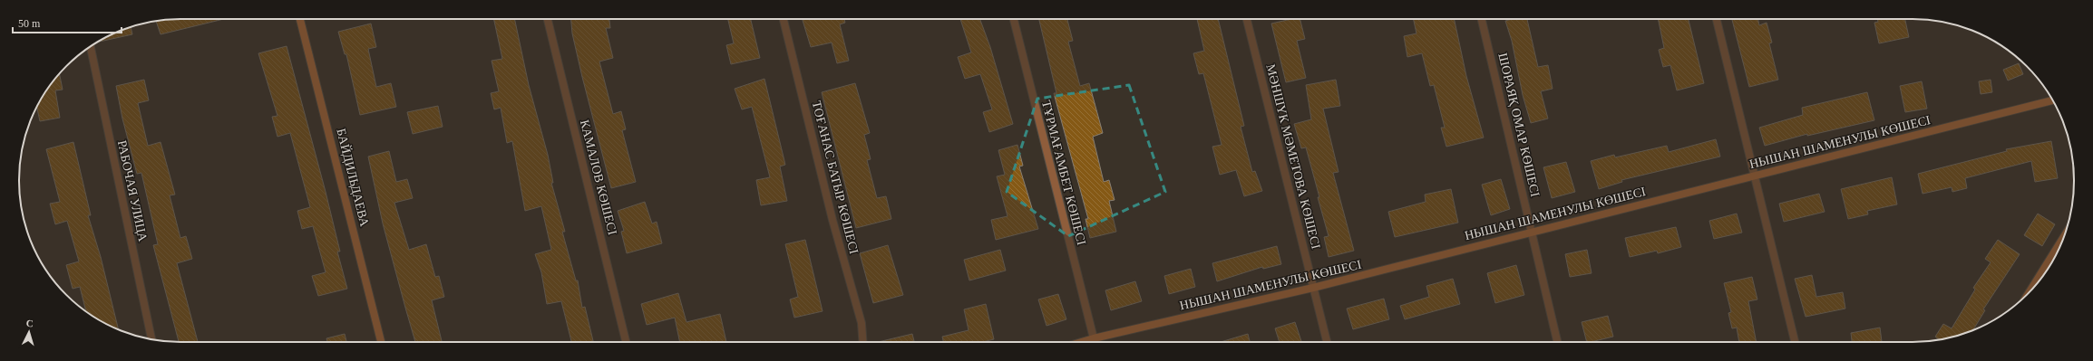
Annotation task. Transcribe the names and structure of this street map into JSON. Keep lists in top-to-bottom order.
{
  "streets": {
    "street": [
      "ШОРАЯҚ ОМАР КӨШЕСІ",
      "НЫШАН ШАМЕНУЛЫ КӨШЕСІ",
      "МӘНШҮК МӘМЕТОВА КӨШЕСІ",
      "ТҰРМАҒАМБЕТ КӨШЕСІ",
      "БАЙДИЛЬДАЕВА",
      "КАМАЛОВ КӨШЕСІ",
      "ТОҒАНАС БАТЫР КӨШЕСІ",
      "РАБОЧАЯ УЛИЦА"
    ]
  },
  "crossings": [
    ["ШОРАЯҚ ОМАР КӨШЕСІ", "НЫШАН ШАМЕНУЛЫ КӨШЕСІ"],
    ["НЫШАН ШАМЕНУЛЫ КӨШЕСІ", "МӘНШҮК МӘМЕТОВА КӨШЕСІ"],
    ["НЫШАН ШАМЕНУЛЫ КӨШЕСІ", "ТҰРМАҒАМБЕТ КӨШЕСІ"]
  ],
  "scale_bar": "50 m",
  "north": "top"
}
